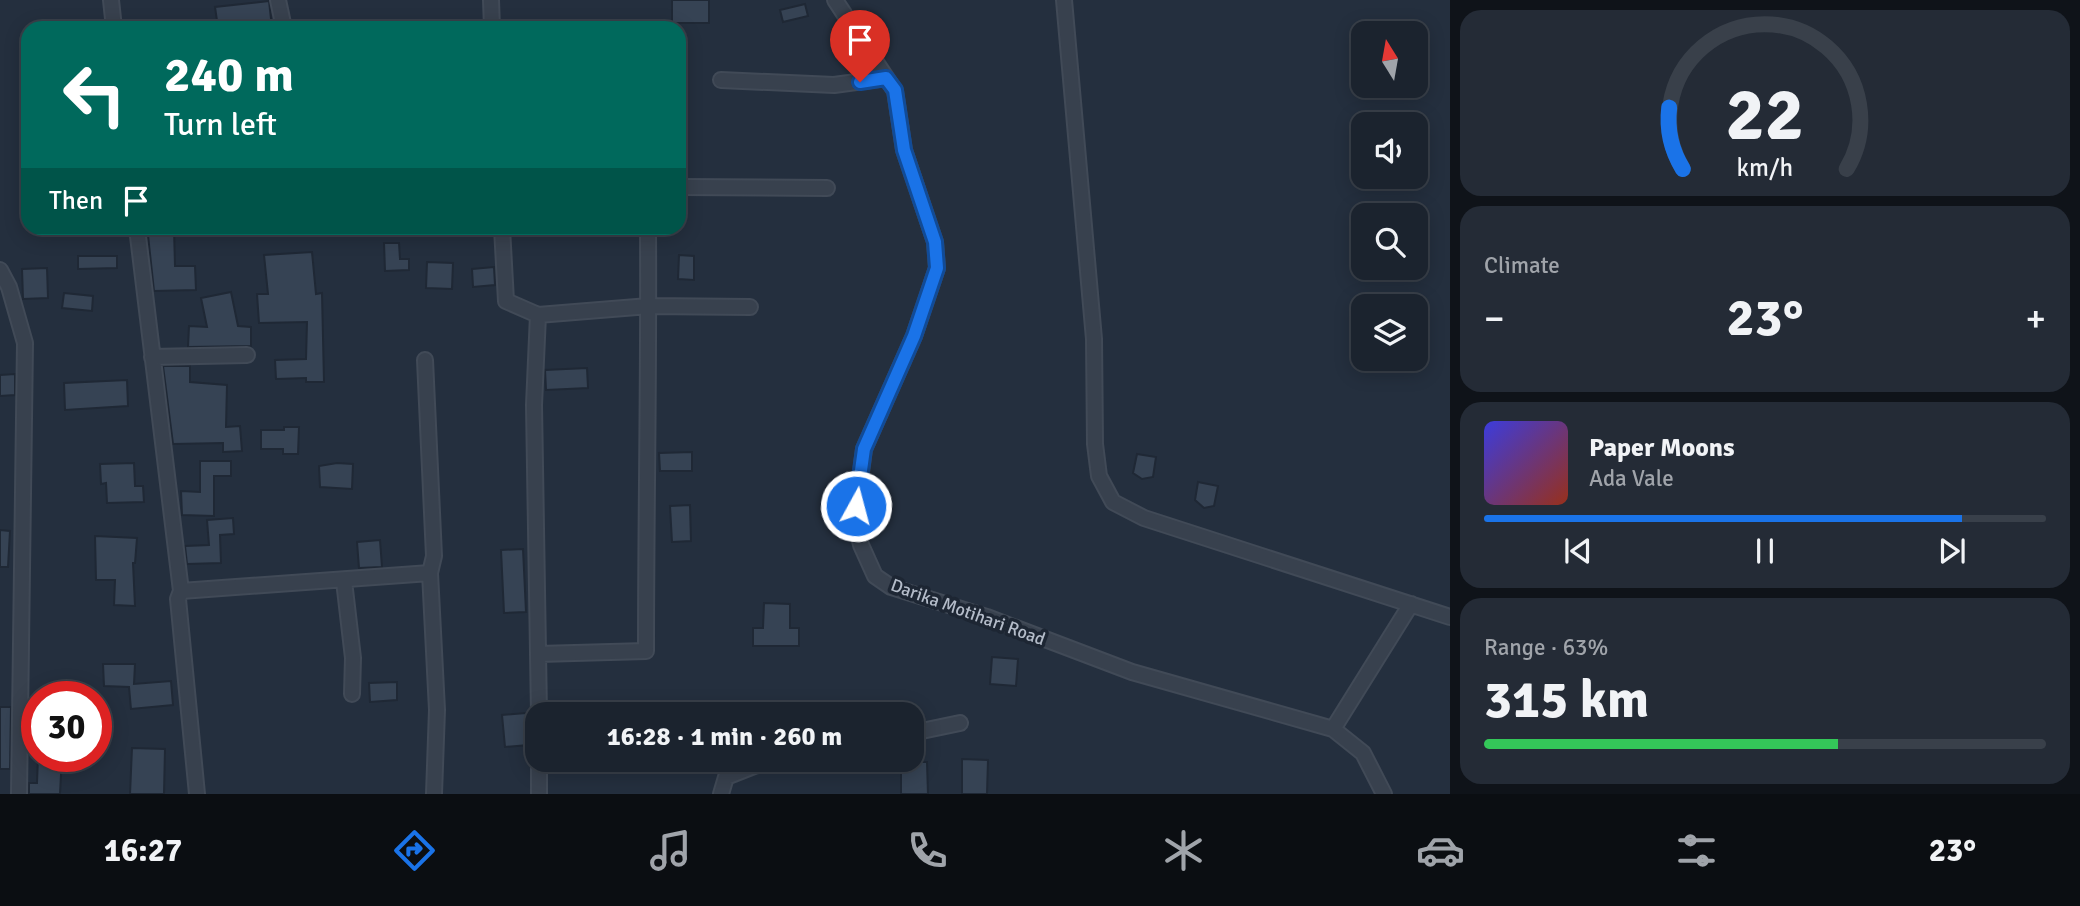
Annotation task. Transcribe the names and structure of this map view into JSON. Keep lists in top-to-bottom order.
{
  "streets": {
    "street": ["Darika Motihari Road"]
  },
  "north": "top",
  "page": {
    "turn": ["240 m", "Turn left"],
    "then": "Then",
    "tile": [
      "Climate",
      ["Range · 63%", "315 km"]
    ],
    "heat": ["−", "23°", "+"],
    "song": ["Paper Moons", "Ada Vale"],
    "limit": "30",
    "trip": "16:28 · 1 min · 260 m",
    "tabs": ["16:27", "23°"],
    "gauge": ["22", "km/h"]
  }
}
